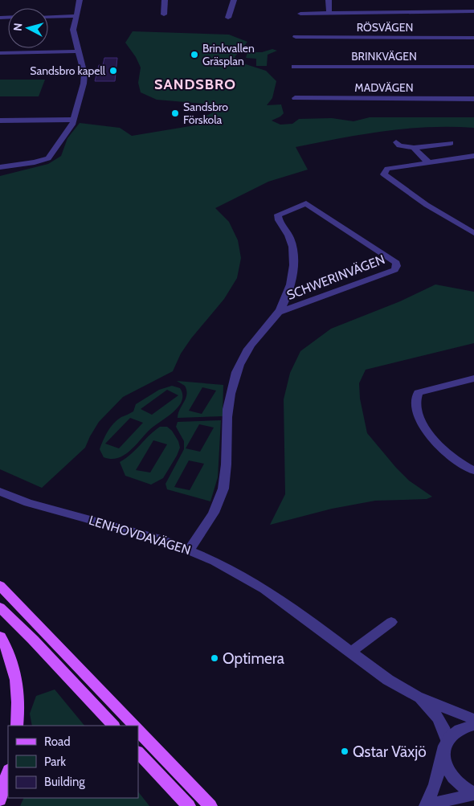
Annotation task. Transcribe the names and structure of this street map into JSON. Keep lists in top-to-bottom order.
{
  "streets": {
    "street": [
      "RÖSVÄGEN",
      "BRINKVÄGEN",
      "MADVÄGEN",
      "SCHWERINVÄGEN",
      "LENHOVDAVÄGEN"
    ]
  },
  "crossings": [
    ["SCHWERINVÄGEN", "LENHOVDAVÄGEN"]
  ],
  "districts": ["SANDSBRO"],
  "places": [
    "Brinkvallen Gräsplan",
    "Sandsbro kapell",
    "Sandsbro Förskola",
    "Optimera",
    "Qstar Växjö"
  ],
  "legend": ["Road", "Park", "Building"],
  "north": "left"
}
